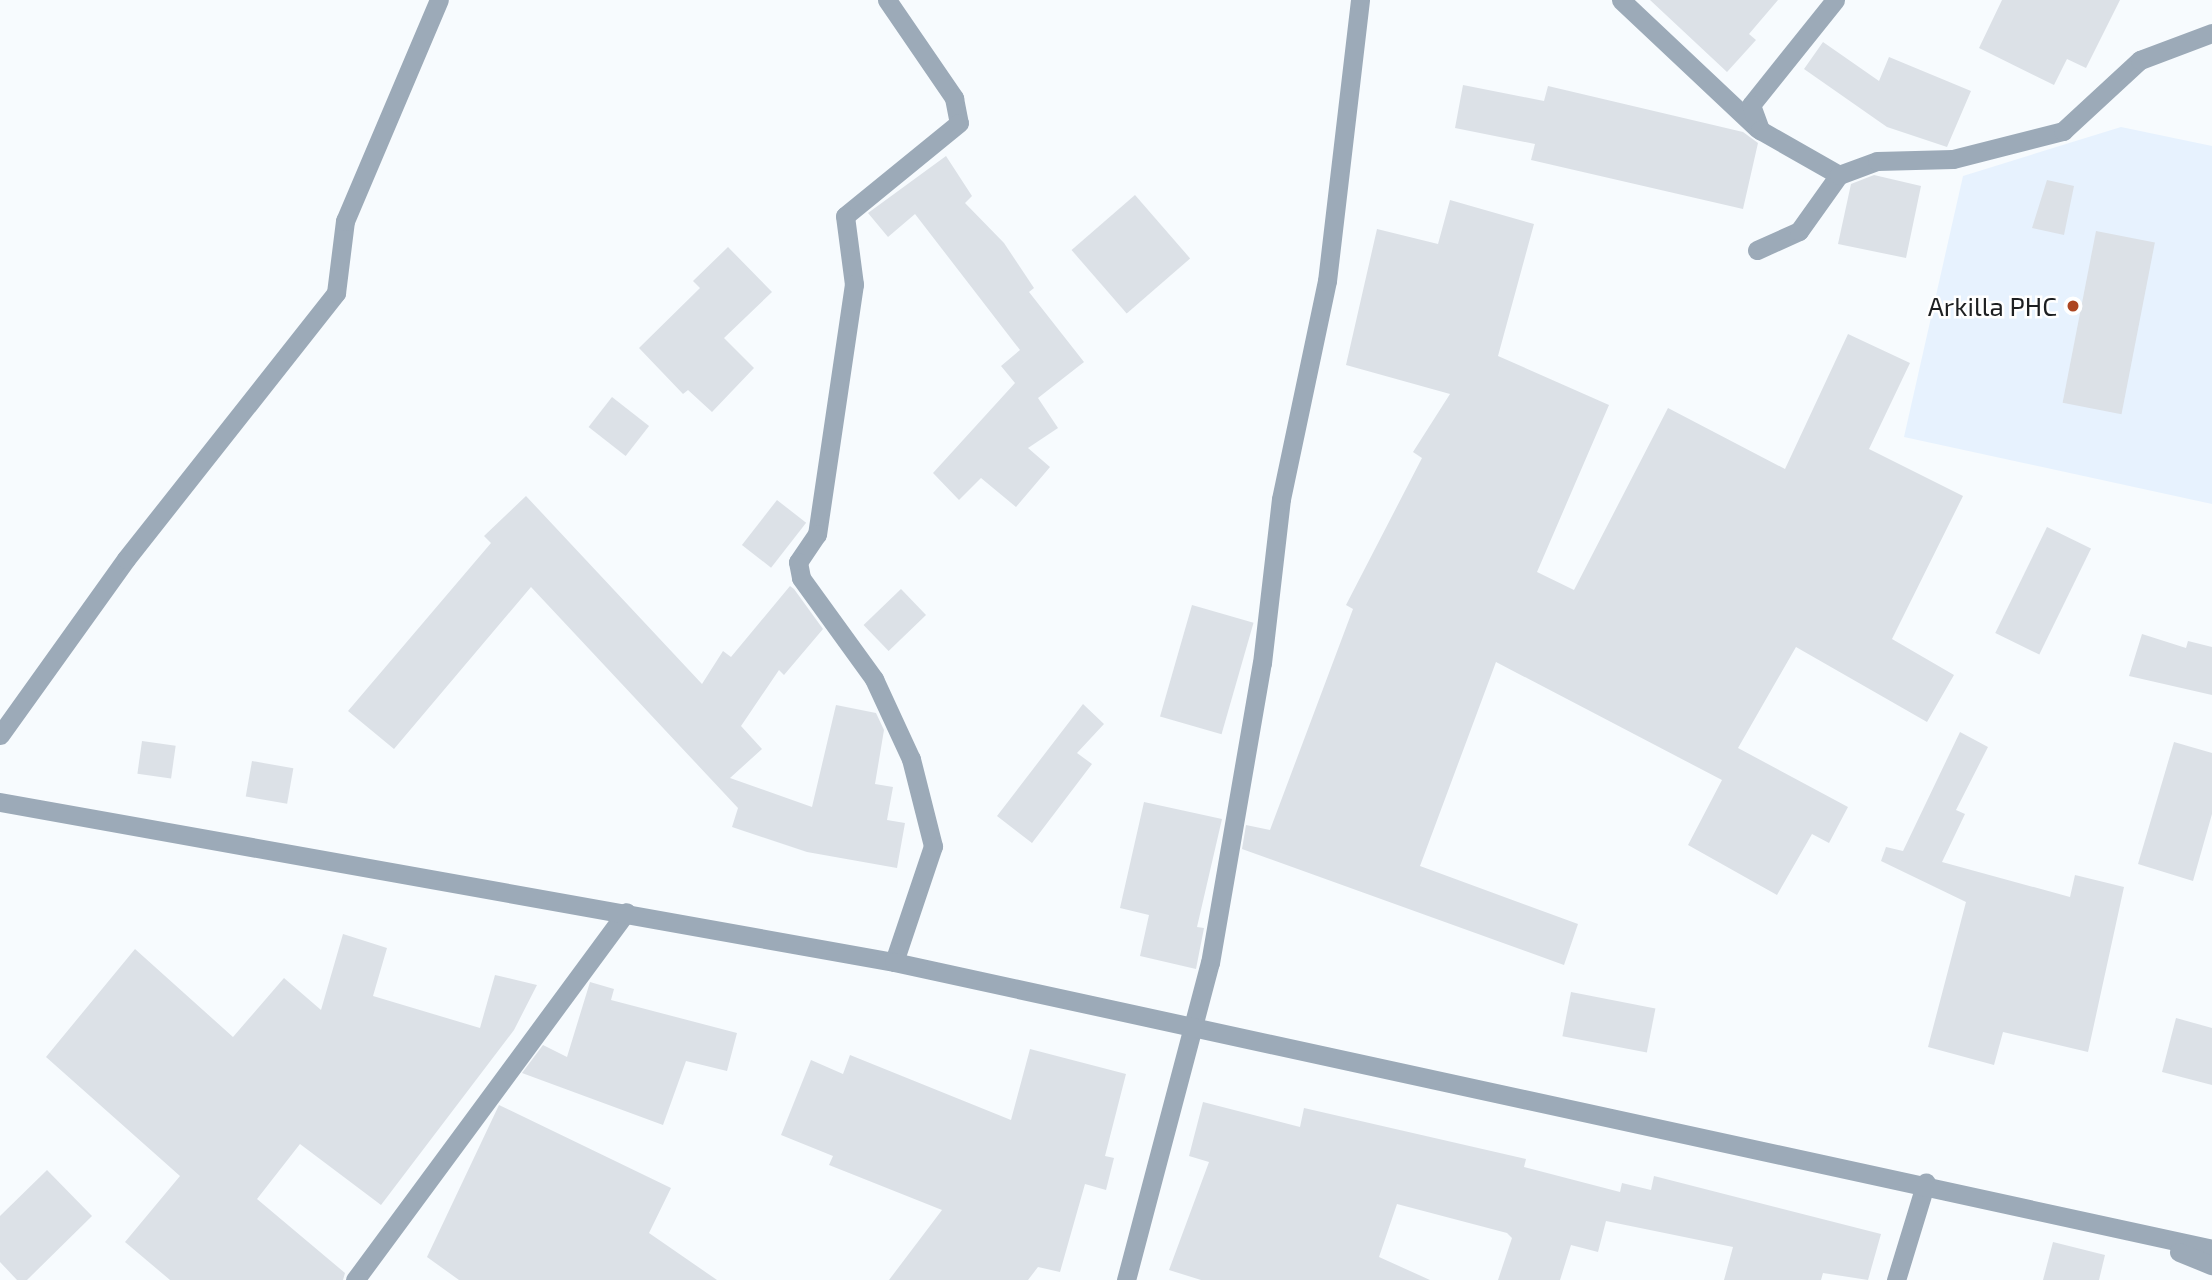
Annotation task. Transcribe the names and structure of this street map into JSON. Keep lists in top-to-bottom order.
{
  "places": ["Arkilla PHC"]
}
